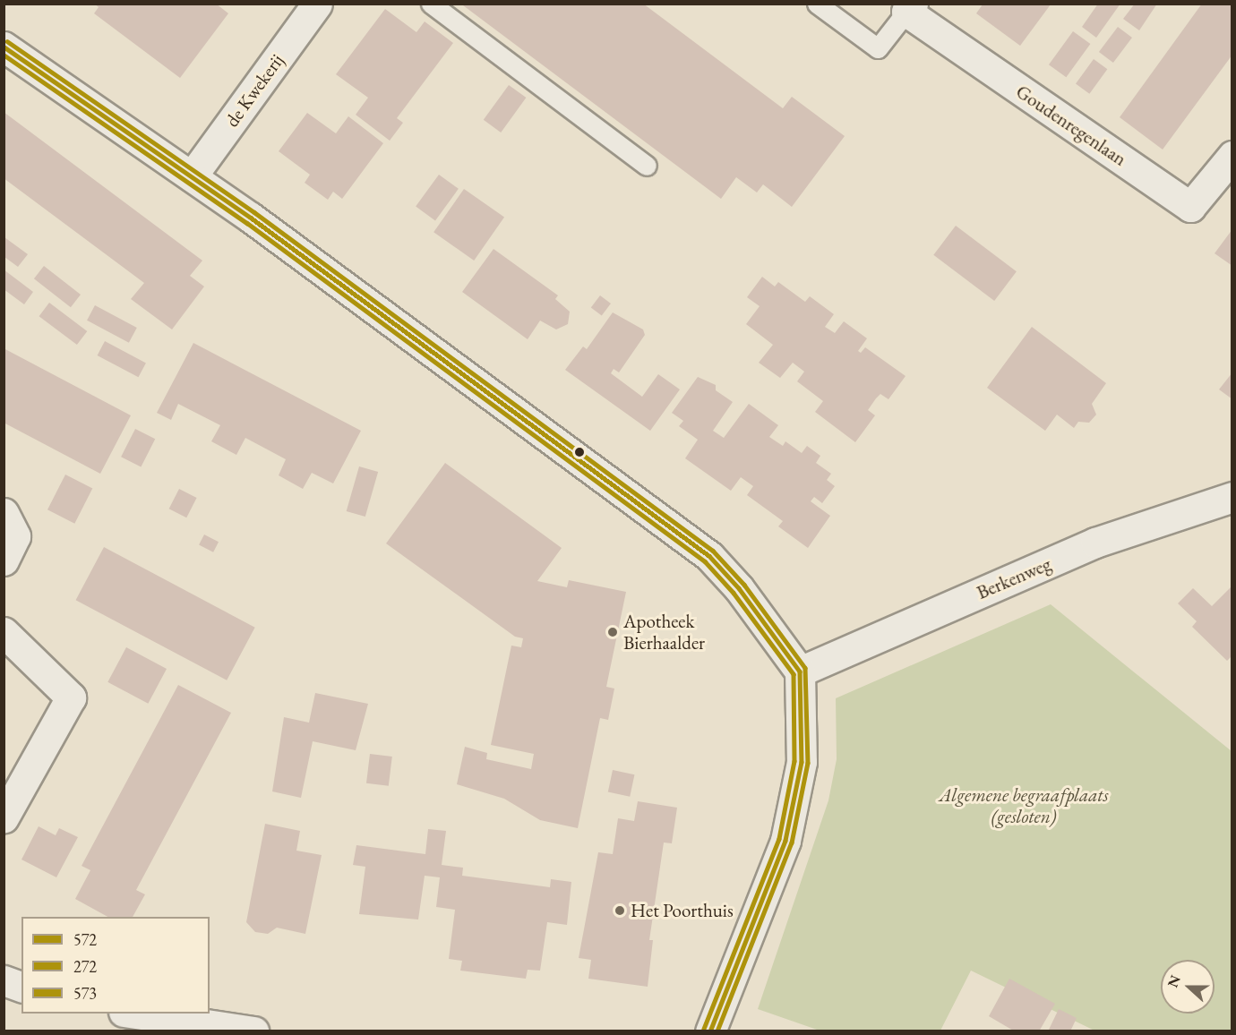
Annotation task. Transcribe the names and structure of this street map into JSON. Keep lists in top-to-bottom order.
{
  "streets": {
    "street": ["de Kwekerij", "Goudenregenlaan", "Berkenweg"]
  },
  "parks": ["Algemene begraafplaats (gesloten)"],
  "places": ["Apotheek Bierhaalder", "Het Poorthuis"],
  "lines": ["transit line 573", "transit line 572", "transit line 272"],
  "legend": ["572", "272", "573"],
  "north": "left"
}
